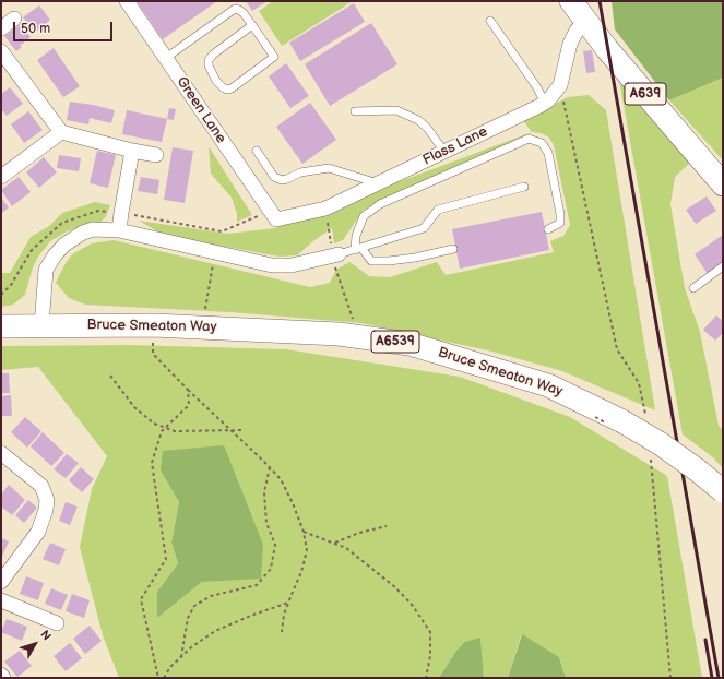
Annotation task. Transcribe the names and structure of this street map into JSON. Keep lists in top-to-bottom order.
{
  "streets": {
    "main road": ["A639", "Bruce Smeaton Way", "A6539"],
    "street": ["Green Lane", "Flass Lane"]
  },
  "crossings": [
    ["A639", "Flass Lane"],
    ["Green Lane", "Flass Lane"]
  ],
  "scale_bar": "50 m",
  "north": "top right"
}
